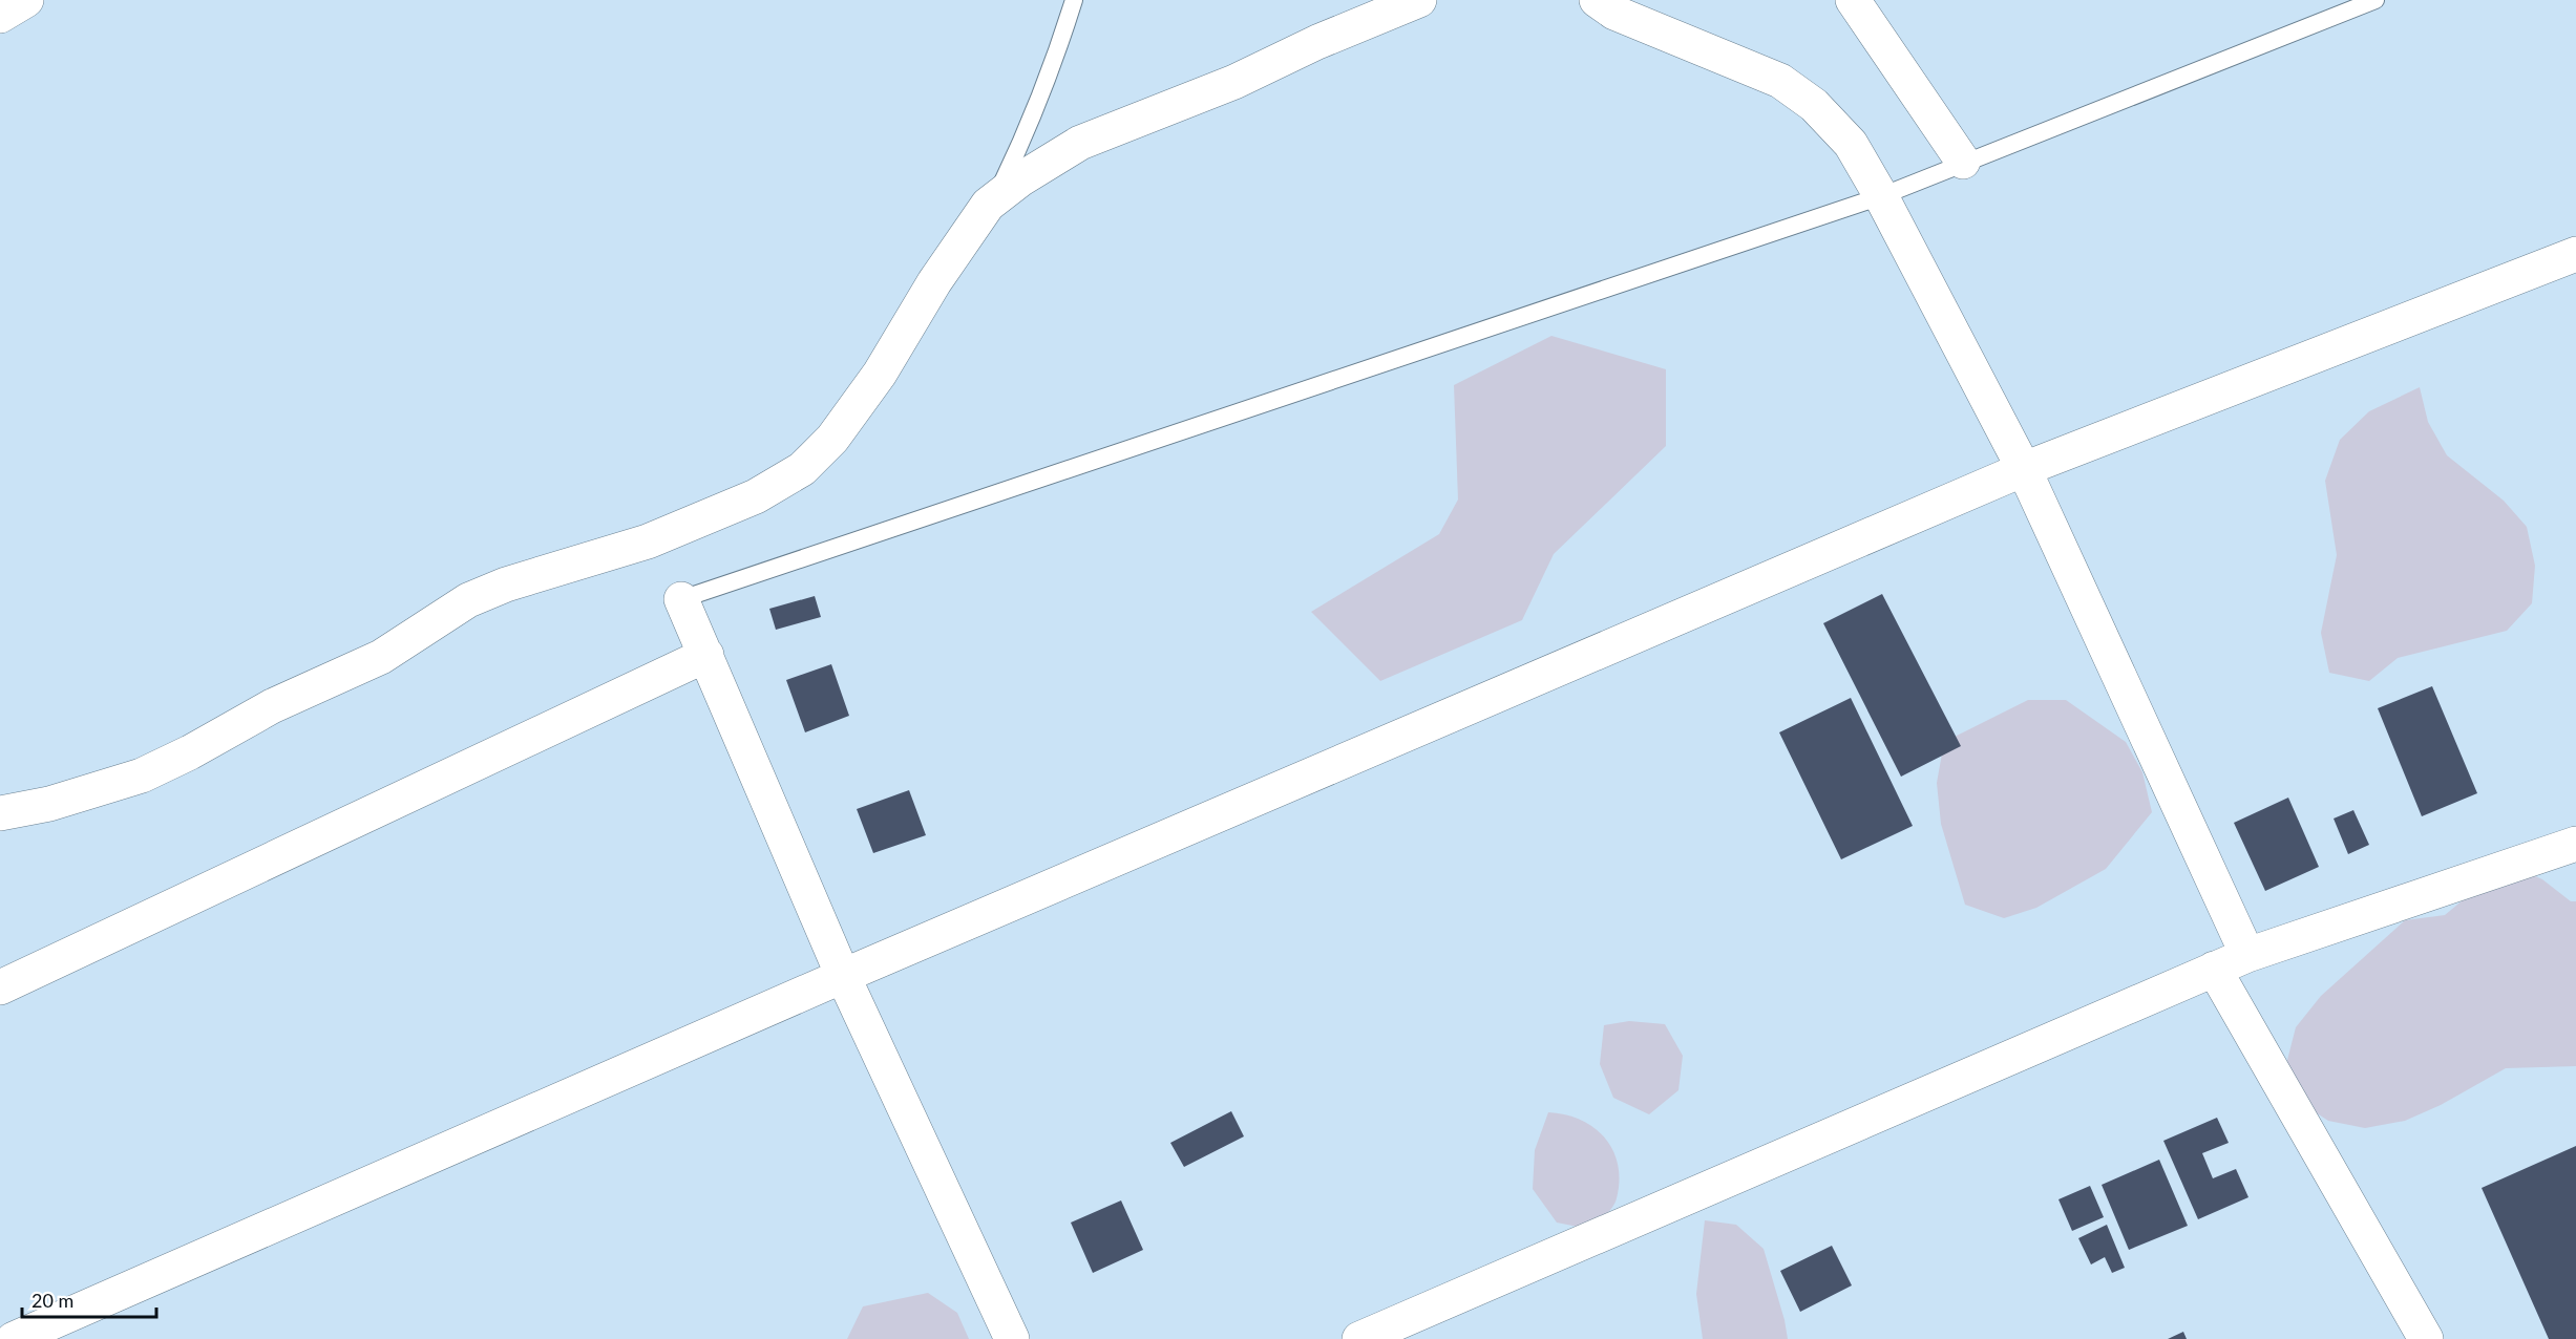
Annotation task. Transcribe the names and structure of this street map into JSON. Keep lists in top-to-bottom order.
{
  "scale_bar": "20 m"
}
